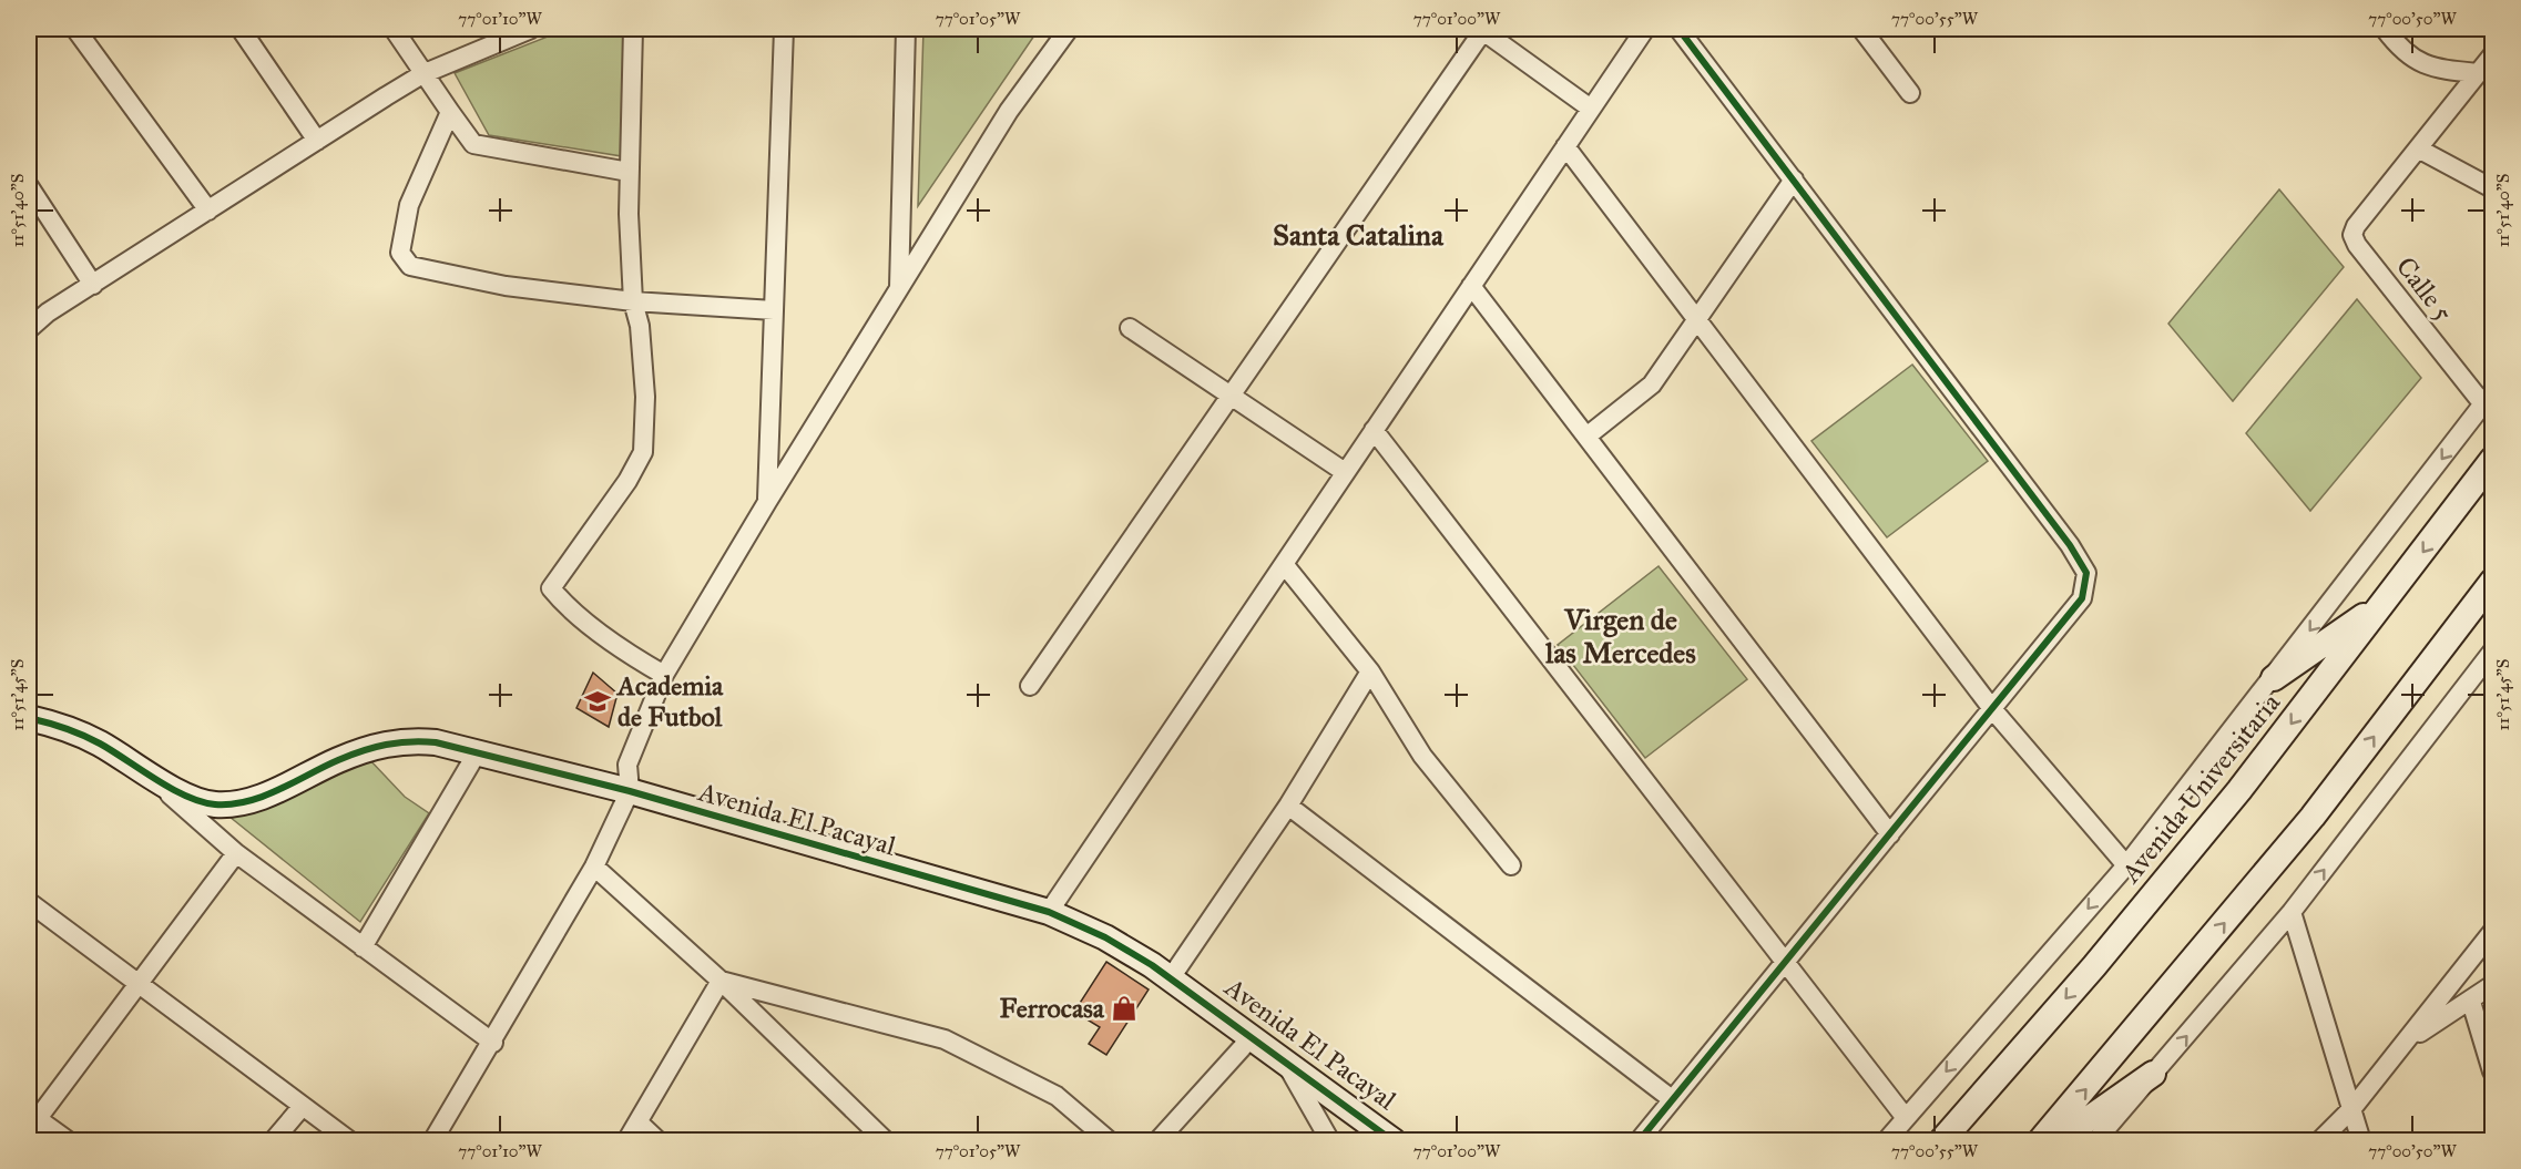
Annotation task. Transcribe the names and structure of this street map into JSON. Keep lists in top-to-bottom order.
{
  "streets": {
    "street": ["Calle 5", "Avenida Universitaria", "Avenida El Pacayal"]
  },
  "districts": ["Santa Catalina", "Virgen de las Mercedes"],
  "places": {
    "school or university": ["Academia de Futbol"],
    "shop": ["Ferrocasa"]
  },
  "coordinates": [
    "77°01'10\"W",
    "77°01'05\"W",
    "77°01'00\"W",
    "77°00'55\"W",
    "77°00'50\"W",
    "11°51'40\"S",
    "11°51'45\"S"
  ]
}
